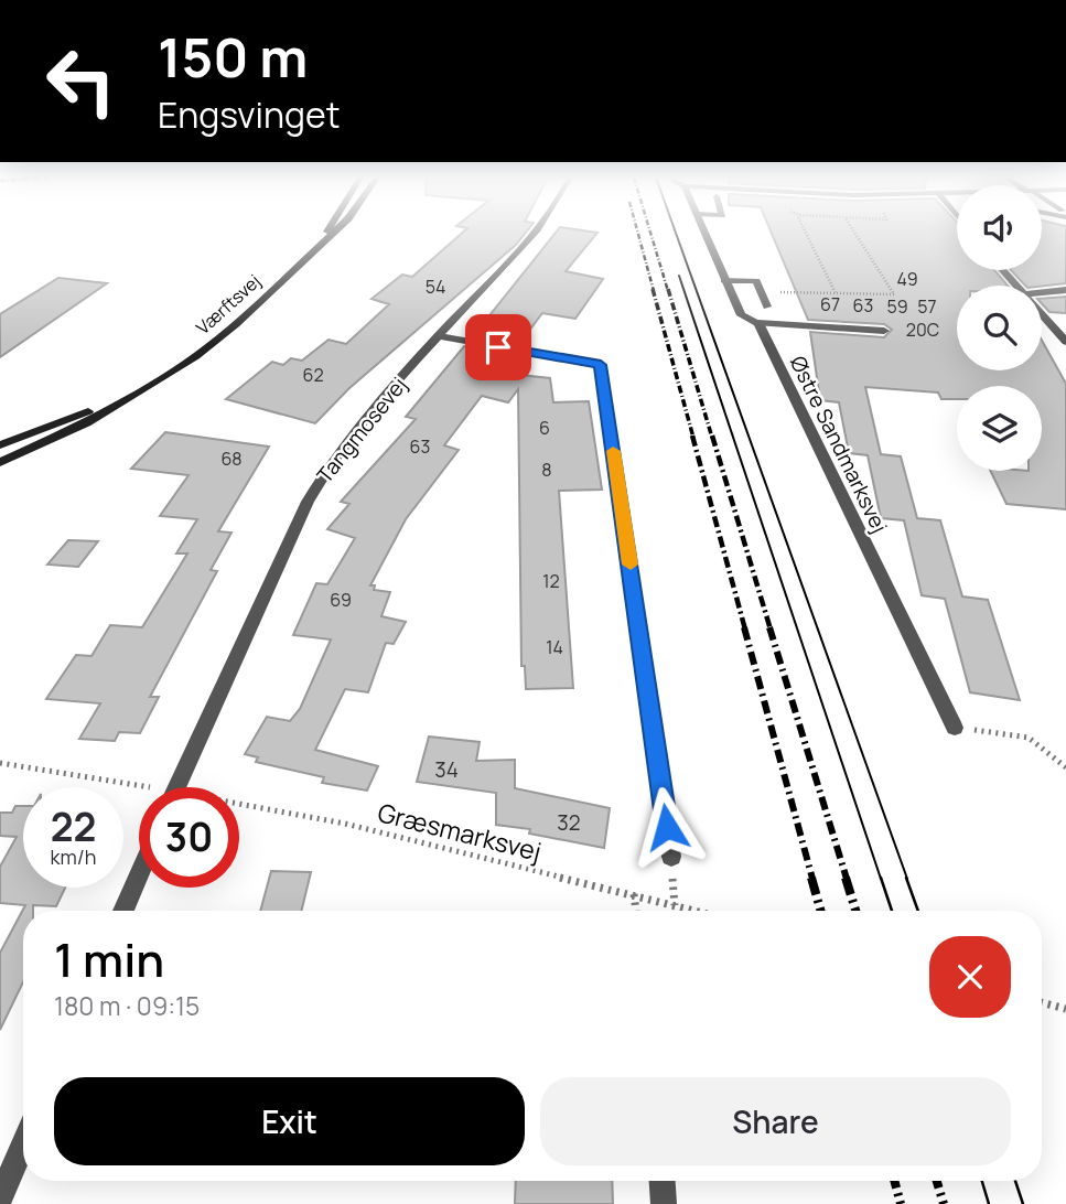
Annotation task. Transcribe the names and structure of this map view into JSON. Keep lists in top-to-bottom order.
{
  "streets": {
    "street": ["Værftsvej", "Tangmosevej", "Østre Sandmarksvej"],
    "path": ["Græsmarksvej"]
  },
  "house_numbers": [
    "49",
    "54",
    "67",
    "63",
    "59",
    "57",
    "20C",
    "62",
    "6",
    "63",
    "68",
    "8",
    "12",
    "69",
    "14",
    "34",
    "32"
  ],
  "page": {
    "turn": ["150 m", "Engsvinget"],
    "speed": "22 km/h",
    "limit": "30",
    "heading": ["1 min", "180 m · 09:15"],
    "buttons": ["Exit", "Share"]
  }
}
